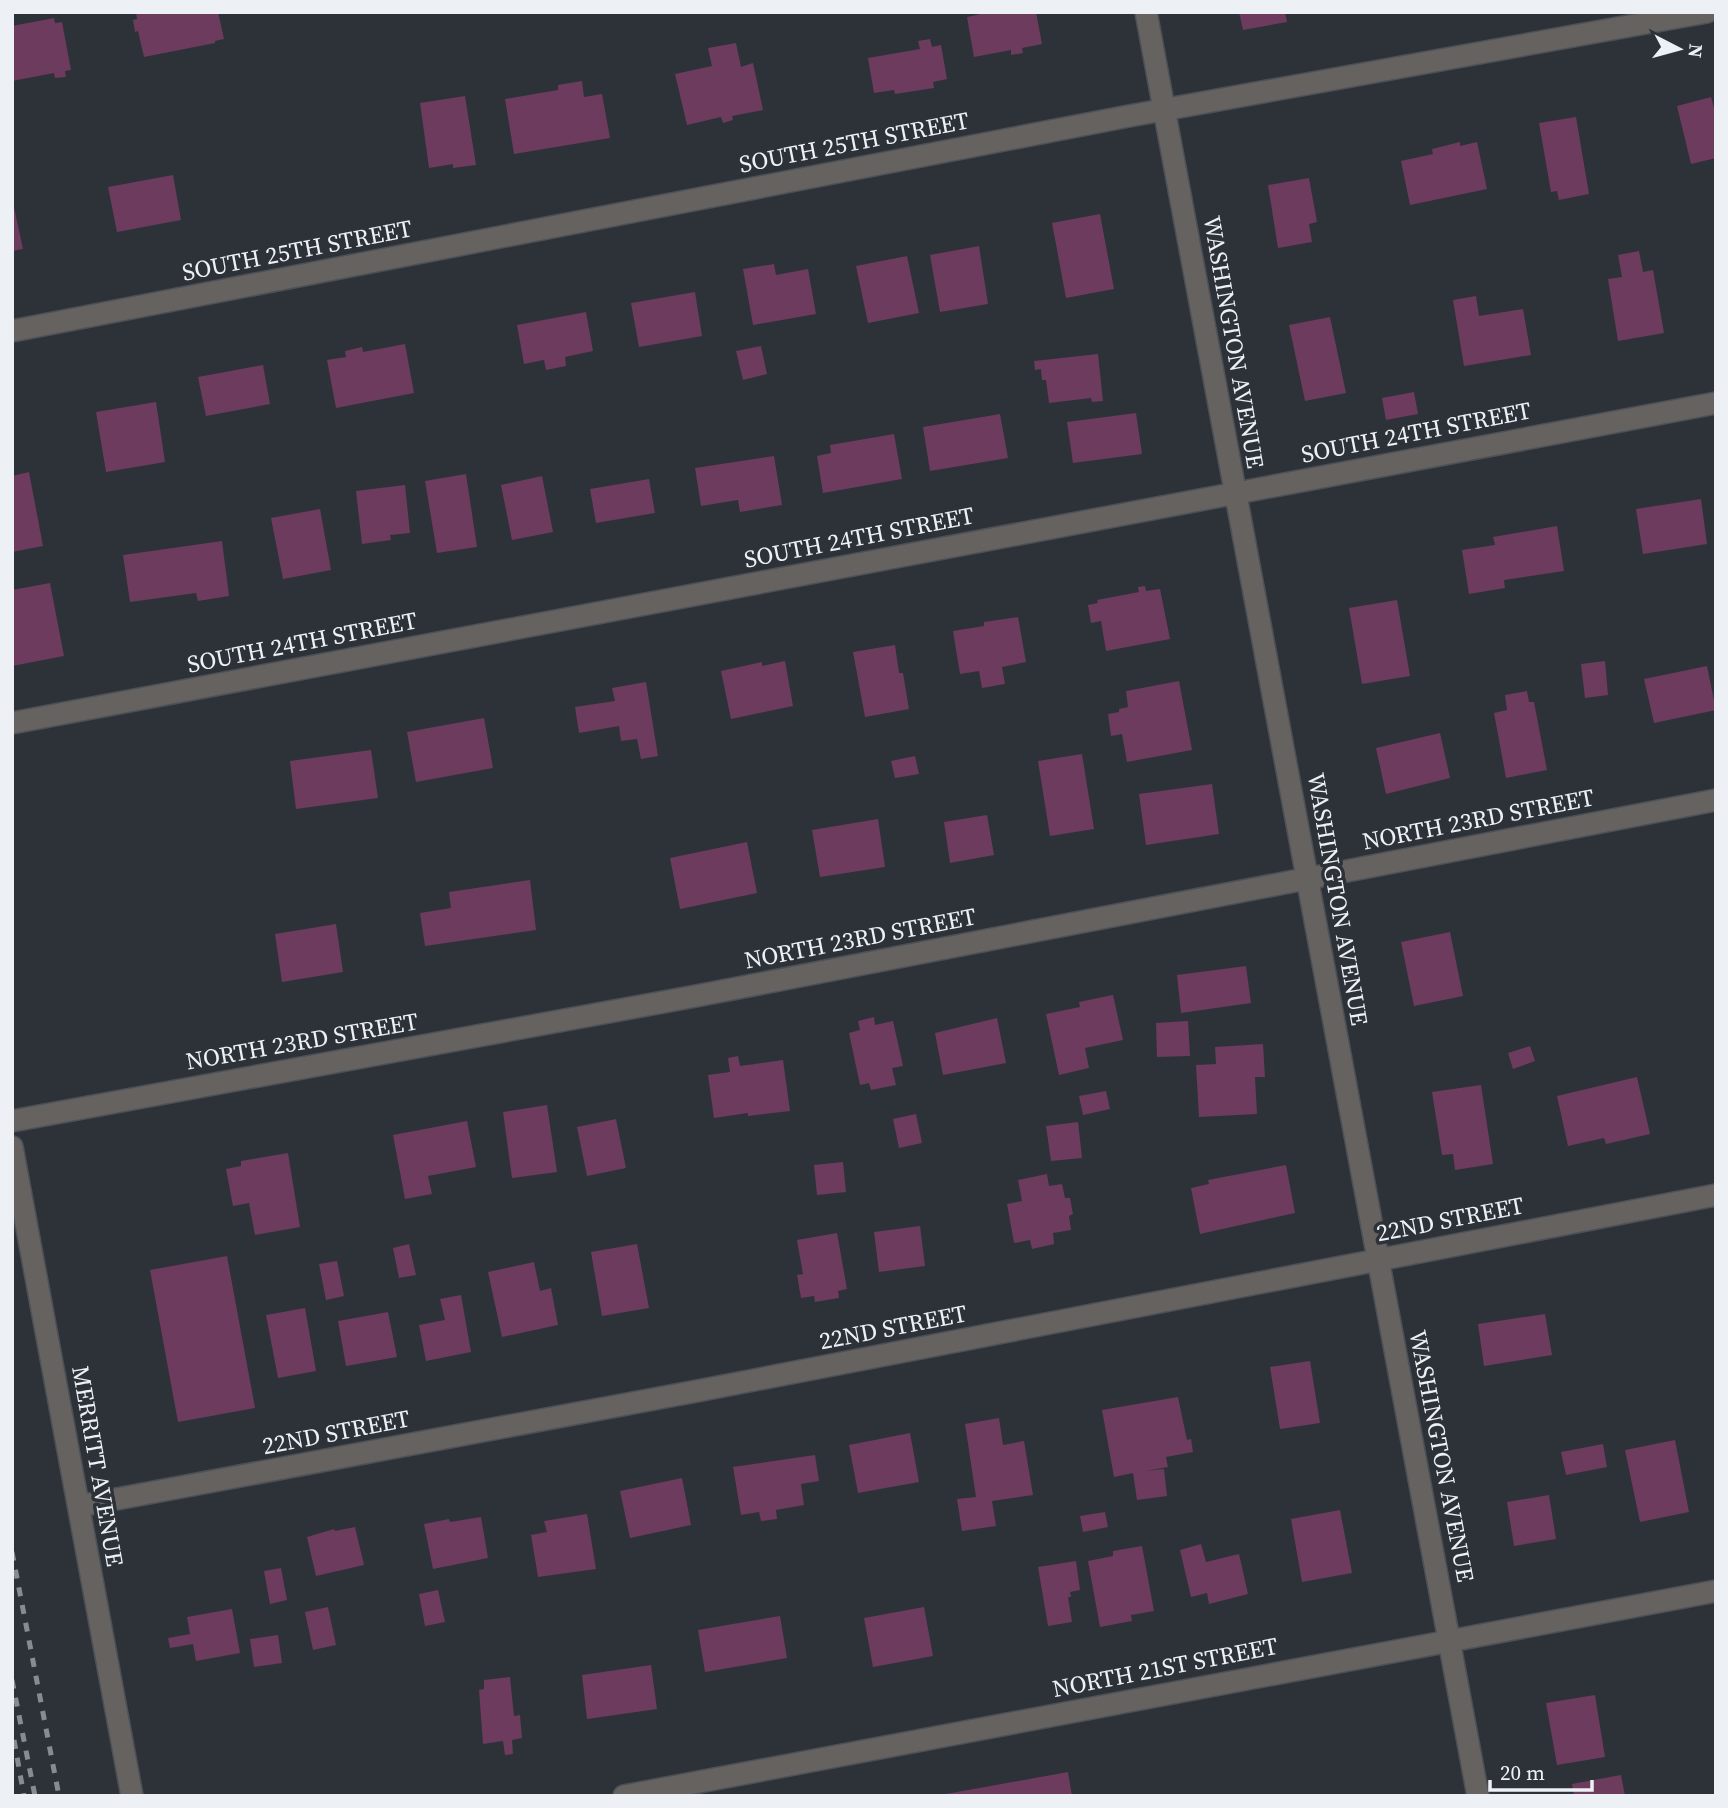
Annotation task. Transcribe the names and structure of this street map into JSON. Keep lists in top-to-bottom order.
{
  "streets": {
    "street": [
      "SOUTH 25TH STREET",
      "WASHINGTON AVENUE",
      "SOUTH 24TH STREET",
      "NORTH 23RD STREET",
      "22ND STREET",
      "MERRITT AVENUE",
      "NORTH 21ST STREET"
    ]
  },
  "crossings": [
    ["SOUTH 25TH STREET", "WASHINGTON AVENUE"],
    ["WASHINGTON AVENUE", "SOUTH 24TH STREET"],
    ["WASHINGTON AVENUE", "NORTH 23RD STREET"],
    ["WASHINGTON AVENUE", "22ND STREET"],
    ["WASHINGTON AVENUE", "NORTH 21ST STREET"],
    ["22ND STREET", "MERRITT AVENUE"]
  ],
  "scale_bar": "20 m",
  "north": "right"
}
